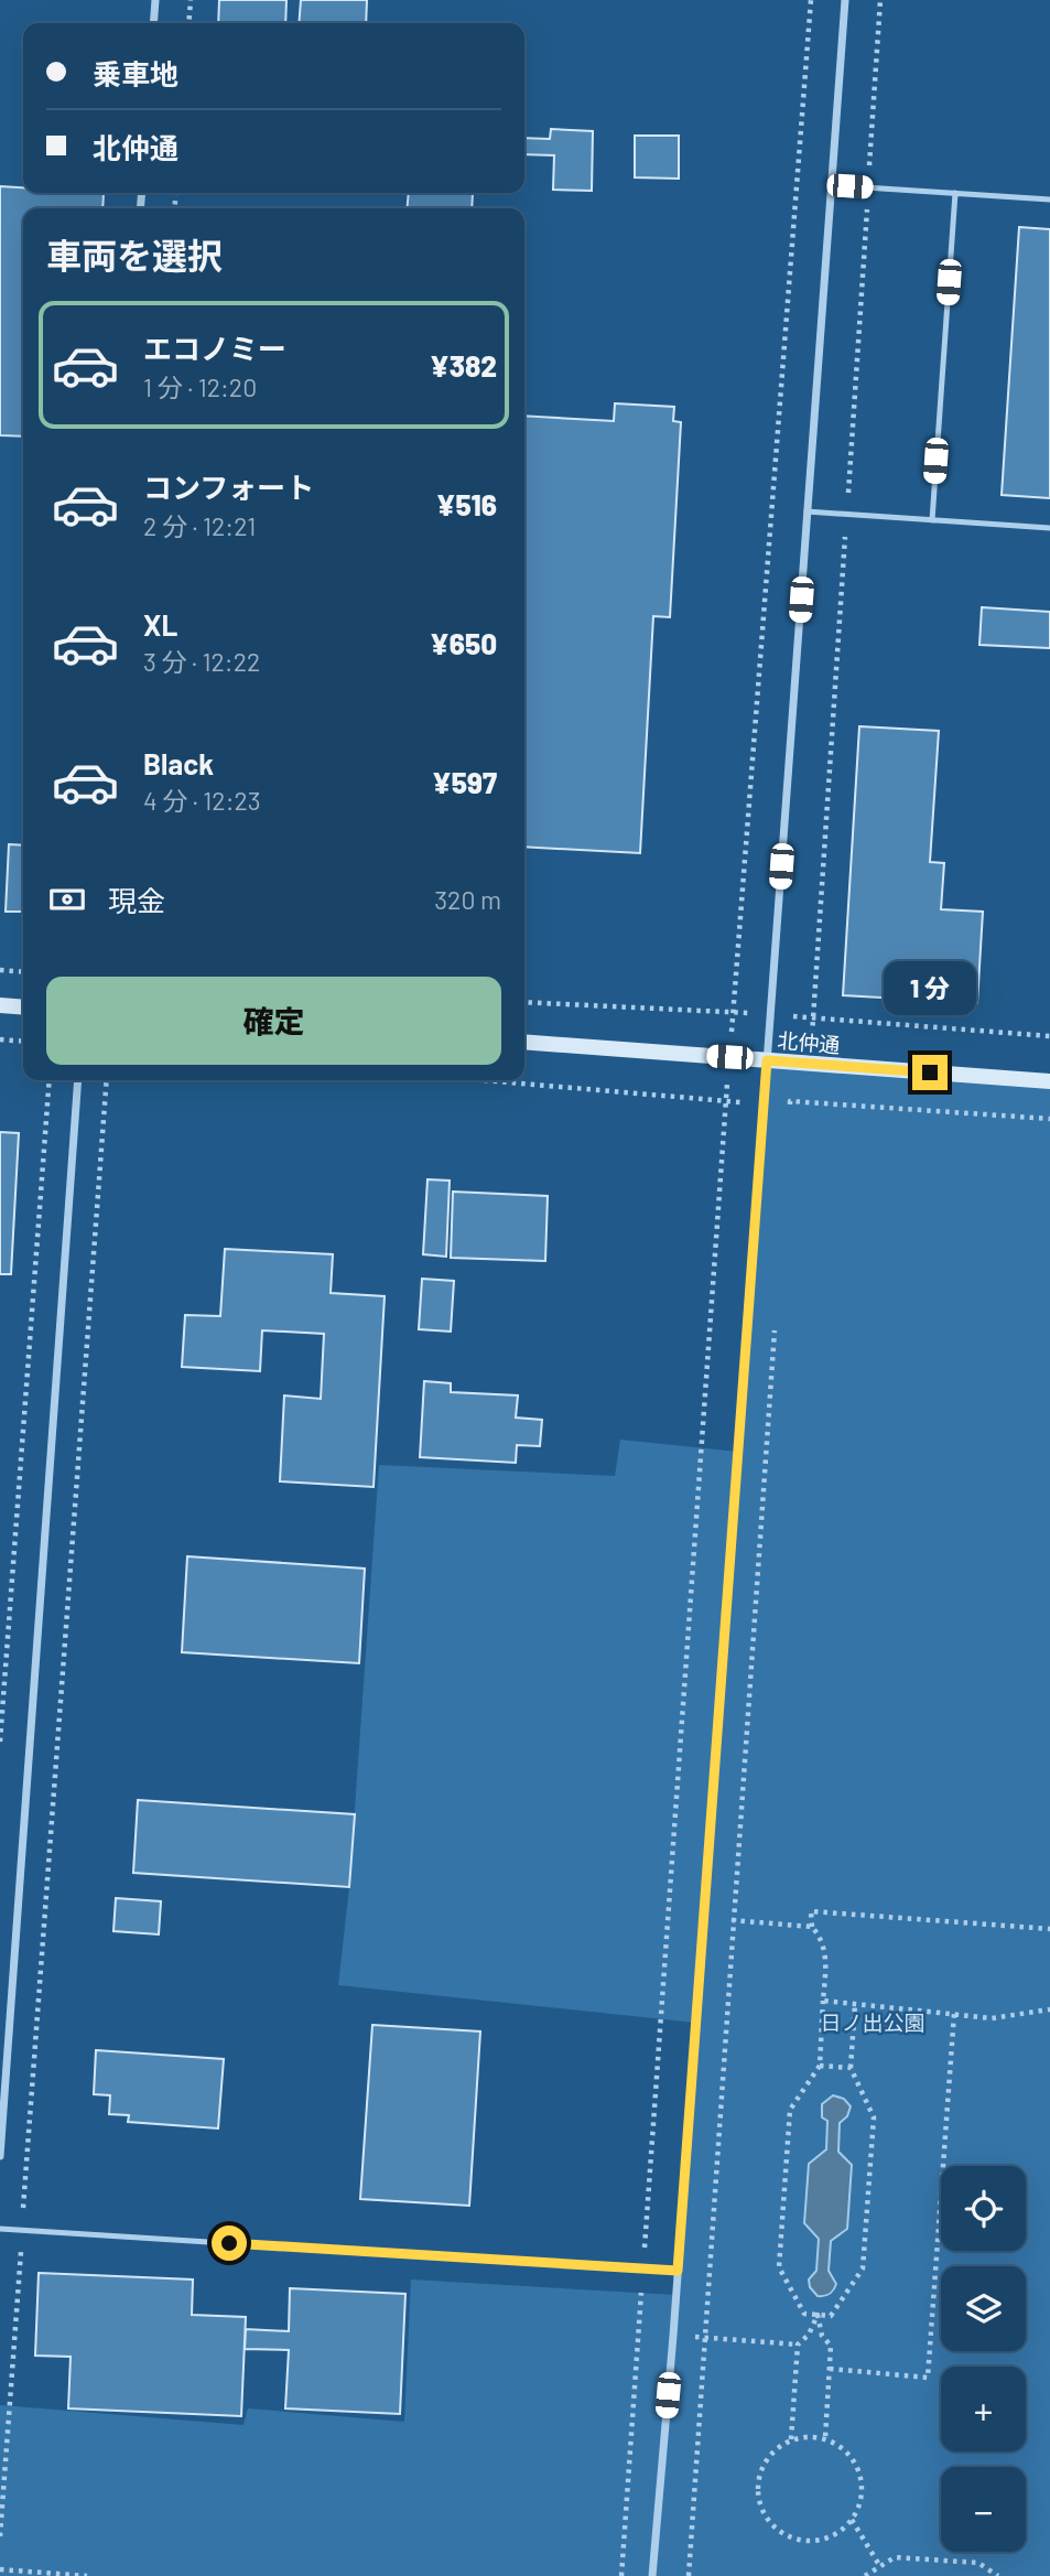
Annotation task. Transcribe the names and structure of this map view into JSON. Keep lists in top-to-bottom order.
{
  "streets": {
    "street": ["北仲通"]
  },
  "parks": ["日ノ出公園"],
  "page": {
    "banner": ["乗車地", "北仲通"],
    "heading": "車両を選択",
    "list": [
      {
        "name": "エコノミー",
        "note": "1 分 · 12:20",
        "value": "¥382"
      },
      {
        "name": "コンフォート",
        "note": "2 分 · 12:21",
        "value": "¥516"
      },
      {
        "name": "XL",
        "note": "3 分 · 12:22",
        "value": "¥650"
      },
      {
        "name": "Black",
        "note": "4 分 · 12:23",
        "value": "¥597"
      }
    ],
    "pay": ["現金", "320 m"],
    "bubble": "1 分",
    "buttons": "確定",
    "map_buttons": ["+", "−"]
  }
}
